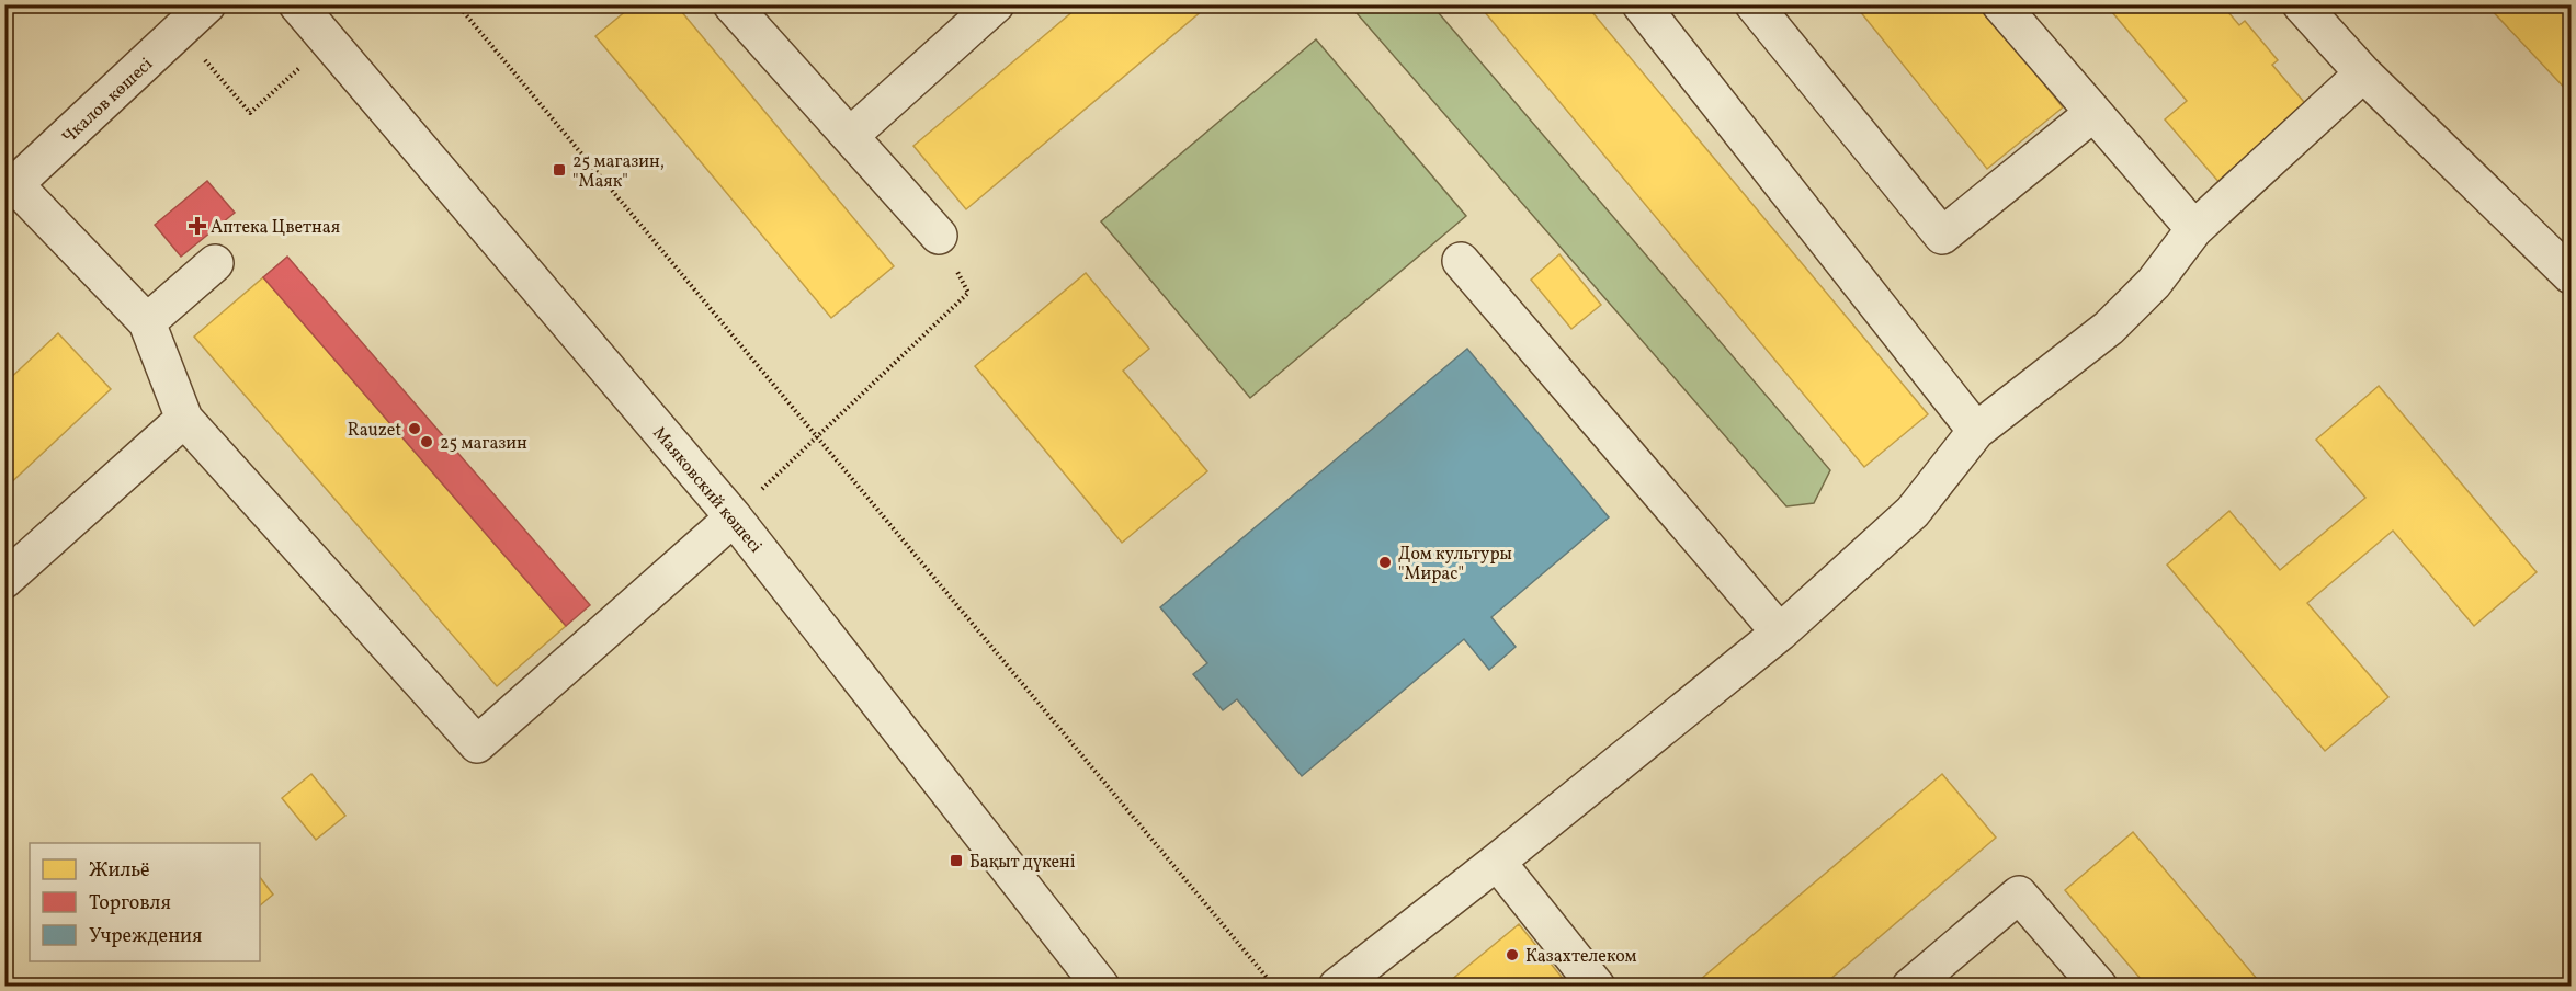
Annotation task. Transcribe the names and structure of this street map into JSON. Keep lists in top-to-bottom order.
{
  "streets": {
    "street": ["Чкалов көшесі", "Маяковский көшесі"]
  },
  "places": {
    "transit": ["25 магазин, \"Маяк\"", "Бақыт дүкені"],
    "health": ["Аптека Цветная"],
    "other": [
      "Rauzet",
      "25 магазин",
      "Дом культуры \"Мирас\"",
      "Казахтелеком"
    ]
  },
  "legend": ["Жильё", "Торговля", "Учреждения"]
}
